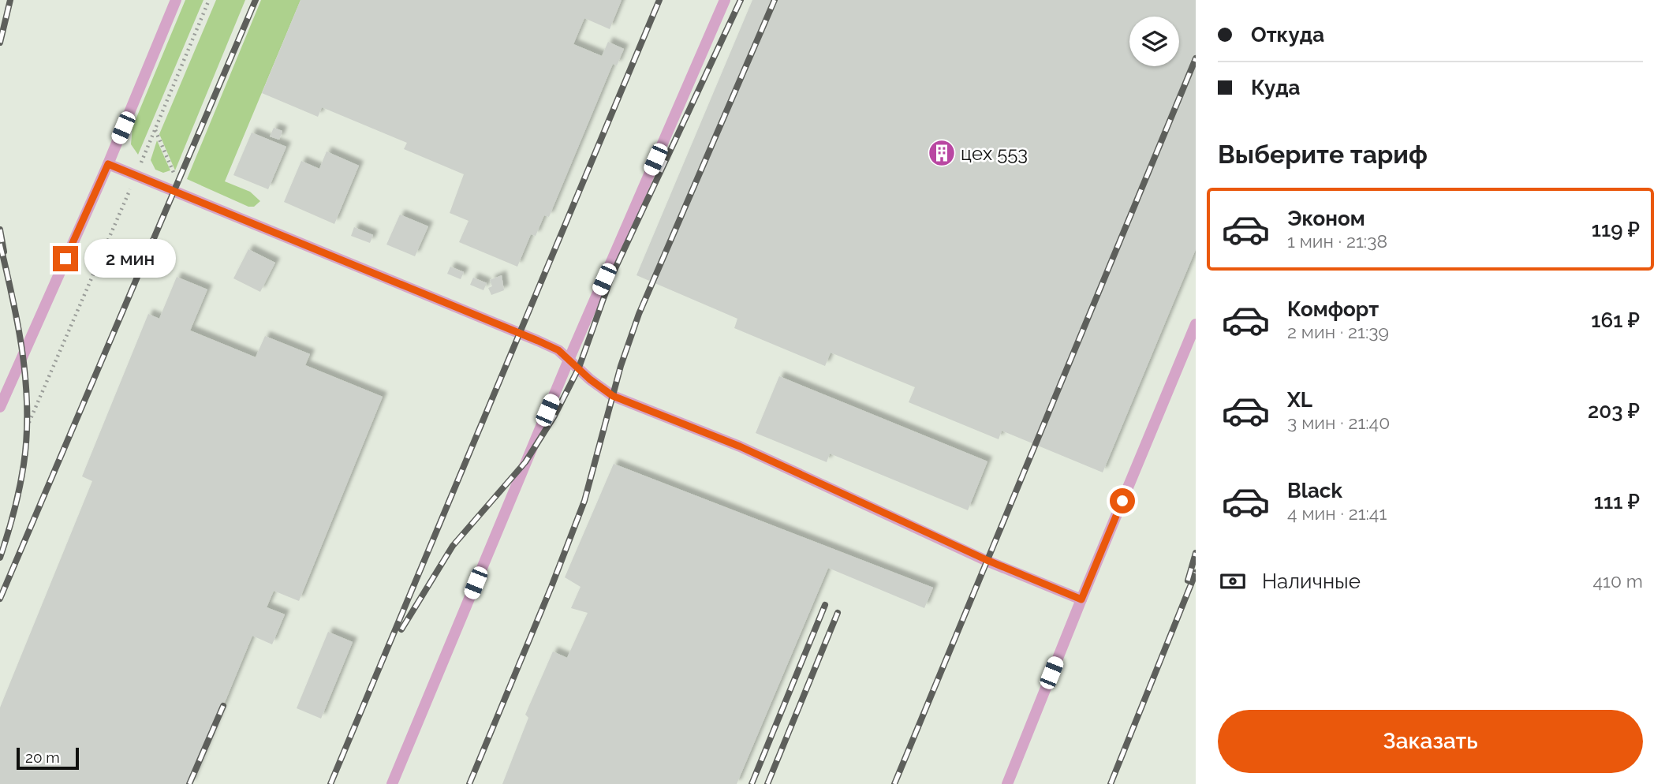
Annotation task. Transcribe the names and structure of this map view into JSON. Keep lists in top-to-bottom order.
{
  "places": {
    "building": ["цех 553"]
  },
  "scale_bar": "20 m",
  "page": {
    "banner": ["Откуда", "Куда"],
    "heading": "Выберите тариф",
    "list": [
      {
        "name": "Эконом",
        "note": "1 мин · 21:38",
        "value": "119 ₽"
      },
      {
        "name": "Комфорт",
        "note": "2 мин · 21:39",
        "value": "161 ₽"
      },
      {
        "name": "XL",
        "note": "3 мин · 21:40",
        "value": "203 ₽"
      },
      {
        "name": "Black",
        "note": "4 мин · 21:41",
        "value": "111 ₽"
      }
    ],
    "bubble": "2 мин",
    "pay": ["Наличные", "410 m"],
    "buttons": "Заказать",
    "scale": "20 m"
  }
}
